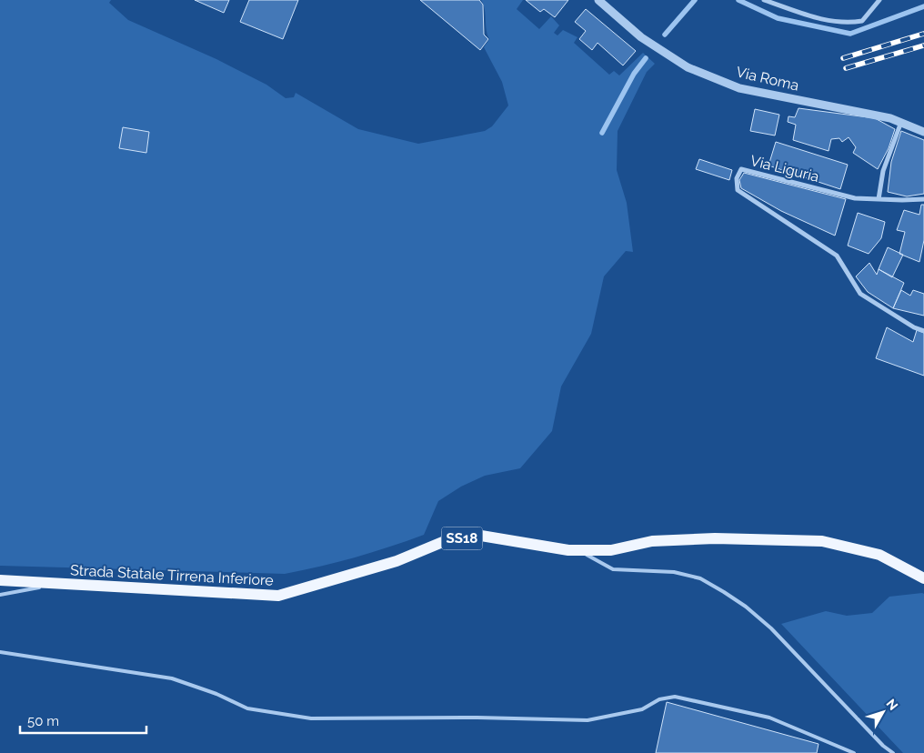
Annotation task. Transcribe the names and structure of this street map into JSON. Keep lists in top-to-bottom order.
{
  "streets": {
    "main road": ["SS18", "Strada Statale Tirrena Inferiore"],
    "street": ["Via Roma", "Via Liguria"]
  },
  "scale_bar": "50 m",
  "north": "top right"
}
